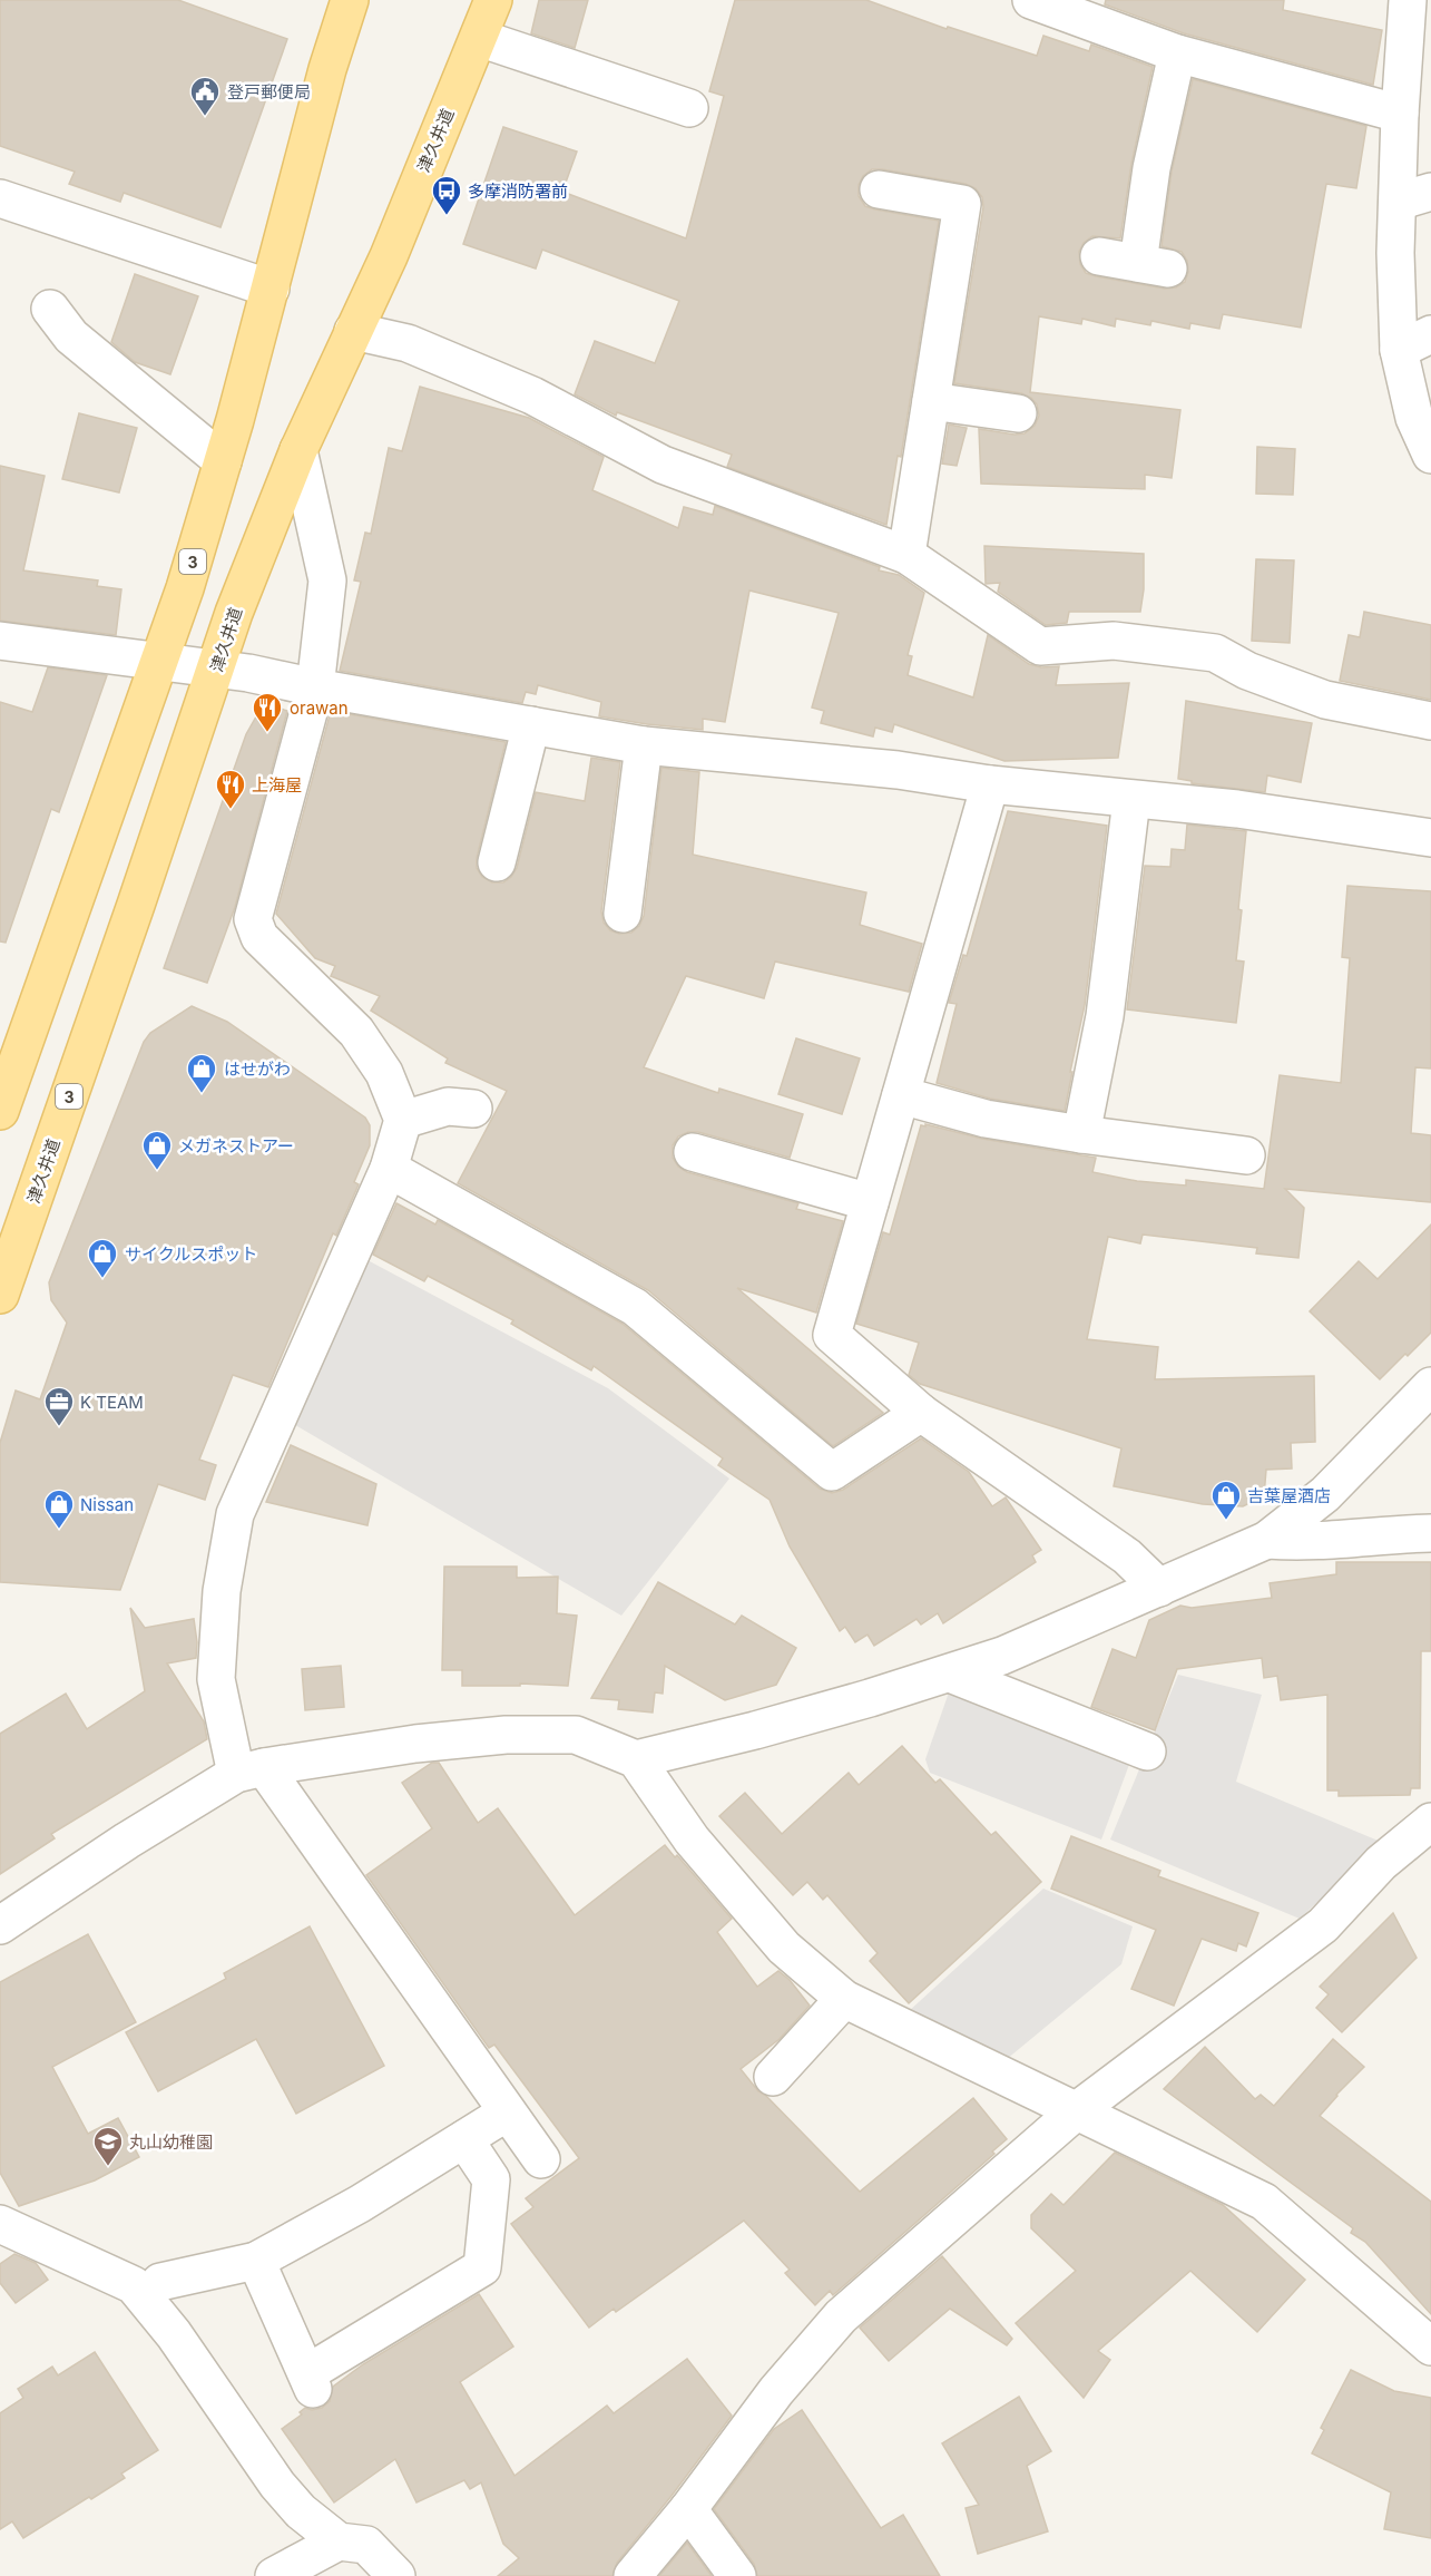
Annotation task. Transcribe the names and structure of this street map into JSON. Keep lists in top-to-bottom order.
{
  "streets": {
    "main road": ["津久井道", "3"]
  },
  "places": {
    "public building": ["登戸郵便局"],
    "bus stop": ["多摩消防署前"],
    "restaurant": ["orawan", "上海屋"],
    "shop": [
      "はせがわ",
      "メガネストアー",
      "サイクルスポット",
      "吉葉屋酒店",
      "Nissan"
    ],
    "office": ["K TEAM"],
    "school or university": ["丸山幼稚園"]
  }
}
